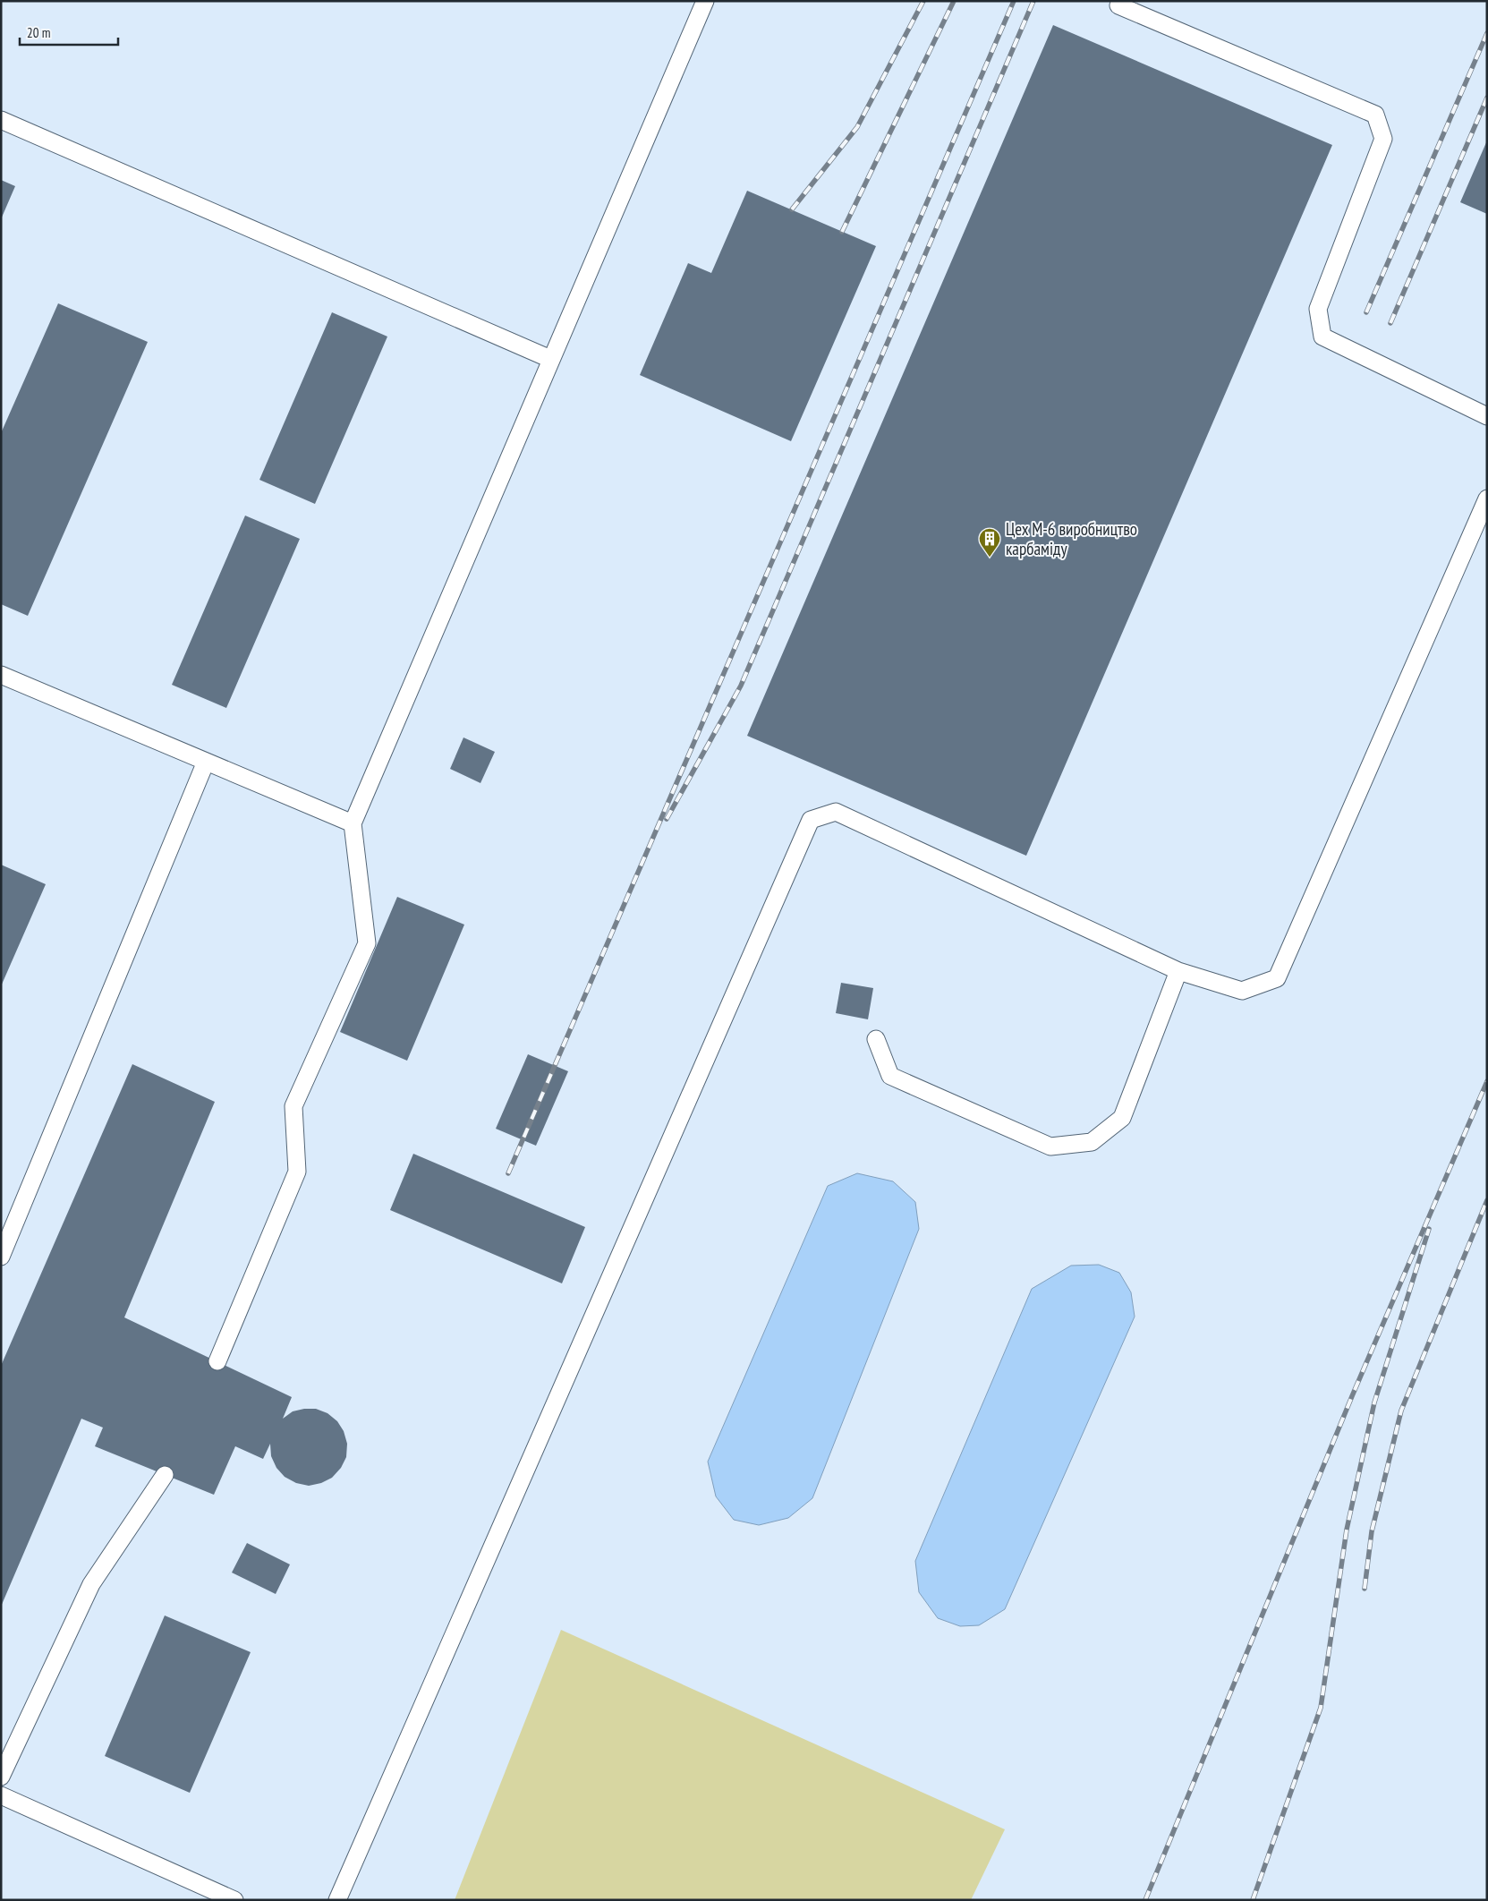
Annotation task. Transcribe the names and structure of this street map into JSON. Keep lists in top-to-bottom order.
{
  "places": {
    "building": ["Цех М-6 виробництво карбаміду"]
  },
  "scale_bar": "20 m"
}
